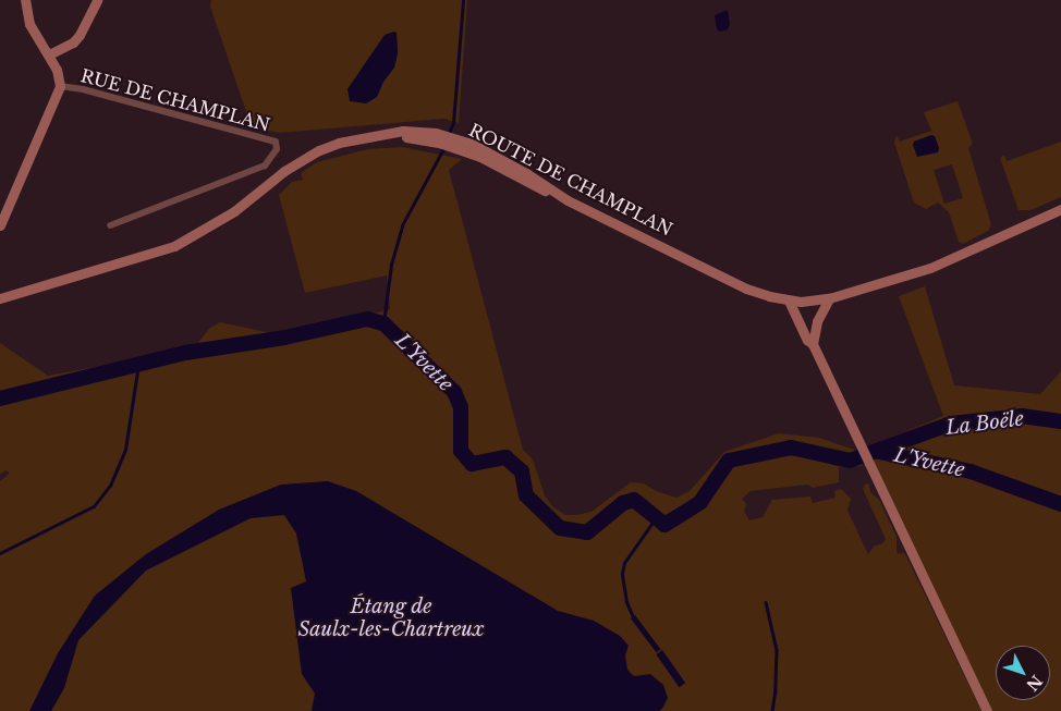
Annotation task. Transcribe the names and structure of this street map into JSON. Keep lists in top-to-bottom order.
{
  "streets": {
    "street": ["RUE DE CHAMPLAN", "ROUTE DE CHAMPLAN"]
  },
  "water": ["L'Yvette", "La Boële", "Étang de Saulx-les-Chartreux"],
  "north": "bottom right"
}
